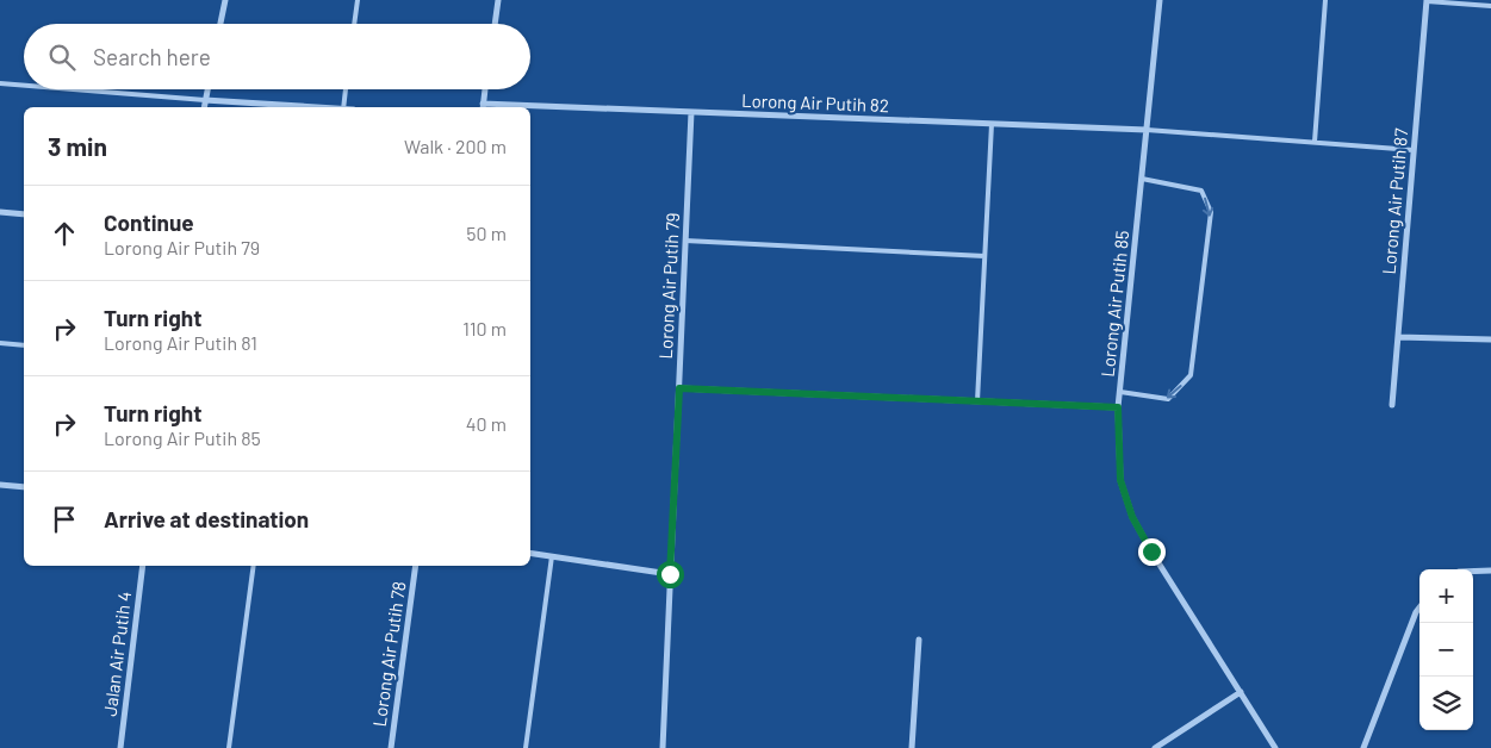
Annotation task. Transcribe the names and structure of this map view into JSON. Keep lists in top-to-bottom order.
{
  "streets": {
    "street": [
      "Lorong Air Putih 82",
      "Lorong Air Putih 87",
      "Lorong Air Putih 79",
      "Lorong Air Putih 85",
      "Jalan Air Putih 4",
      "Lorong Air Putih 78"
    ]
  },
  "crossings": [
    ["Lorong Air Putih 82", "Lorong Air Putih 79"],
    ["Lorong Air Putih 82", "Lorong Air Putih 85"]
  ],
  "page": {
    "search": "Search here",
    "heading": ["3 min", "Walk · 200 m"],
    "list": [
      ["Continue", "Lorong Air Putih 79", "50 m"],
      ["Turn right", "Lorong Air Putih 81", "110 m"],
      ["Turn right", "Lorong Air Putih 85", "40 m"],
      "Arrive at destination"
    ],
    "map_buttons": ["+", "−"]
  }
}
